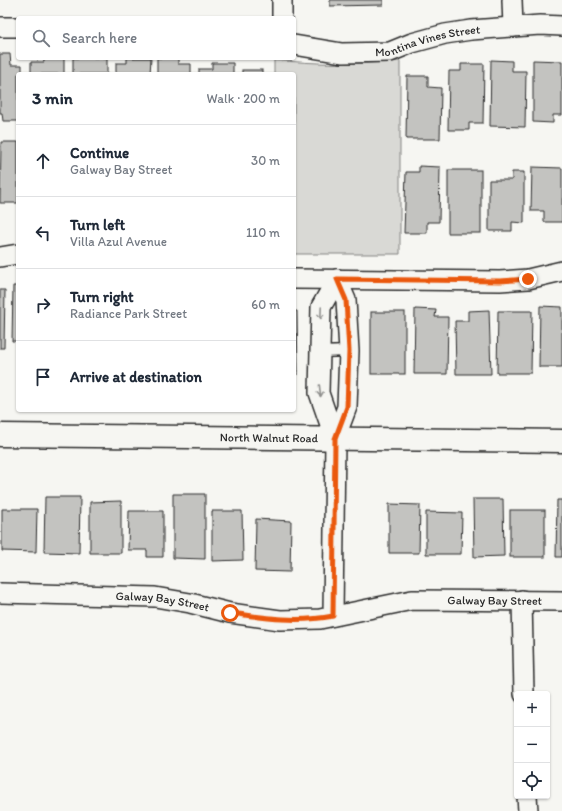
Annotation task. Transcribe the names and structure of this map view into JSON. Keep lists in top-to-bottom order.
{
  "streets": {
    "street": ["Montina Vines Street", "North Walnut Road", "Galway Bay Street"]
  },
  "page": {
    "search": "Search here",
    "heading": ["3 min", "Walk · 200 m"],
    "list": [
      ["Continue", "Galway Bay Street", "30 m"],
      ["Turn left", "Villa Azul Avenue", "110 m"],
      ["Turn right", "Radiance Park Street", "60 m"],
      "Arrive at destination"
    ],
    "map_buttons": ["+", "−"]
  }
}
